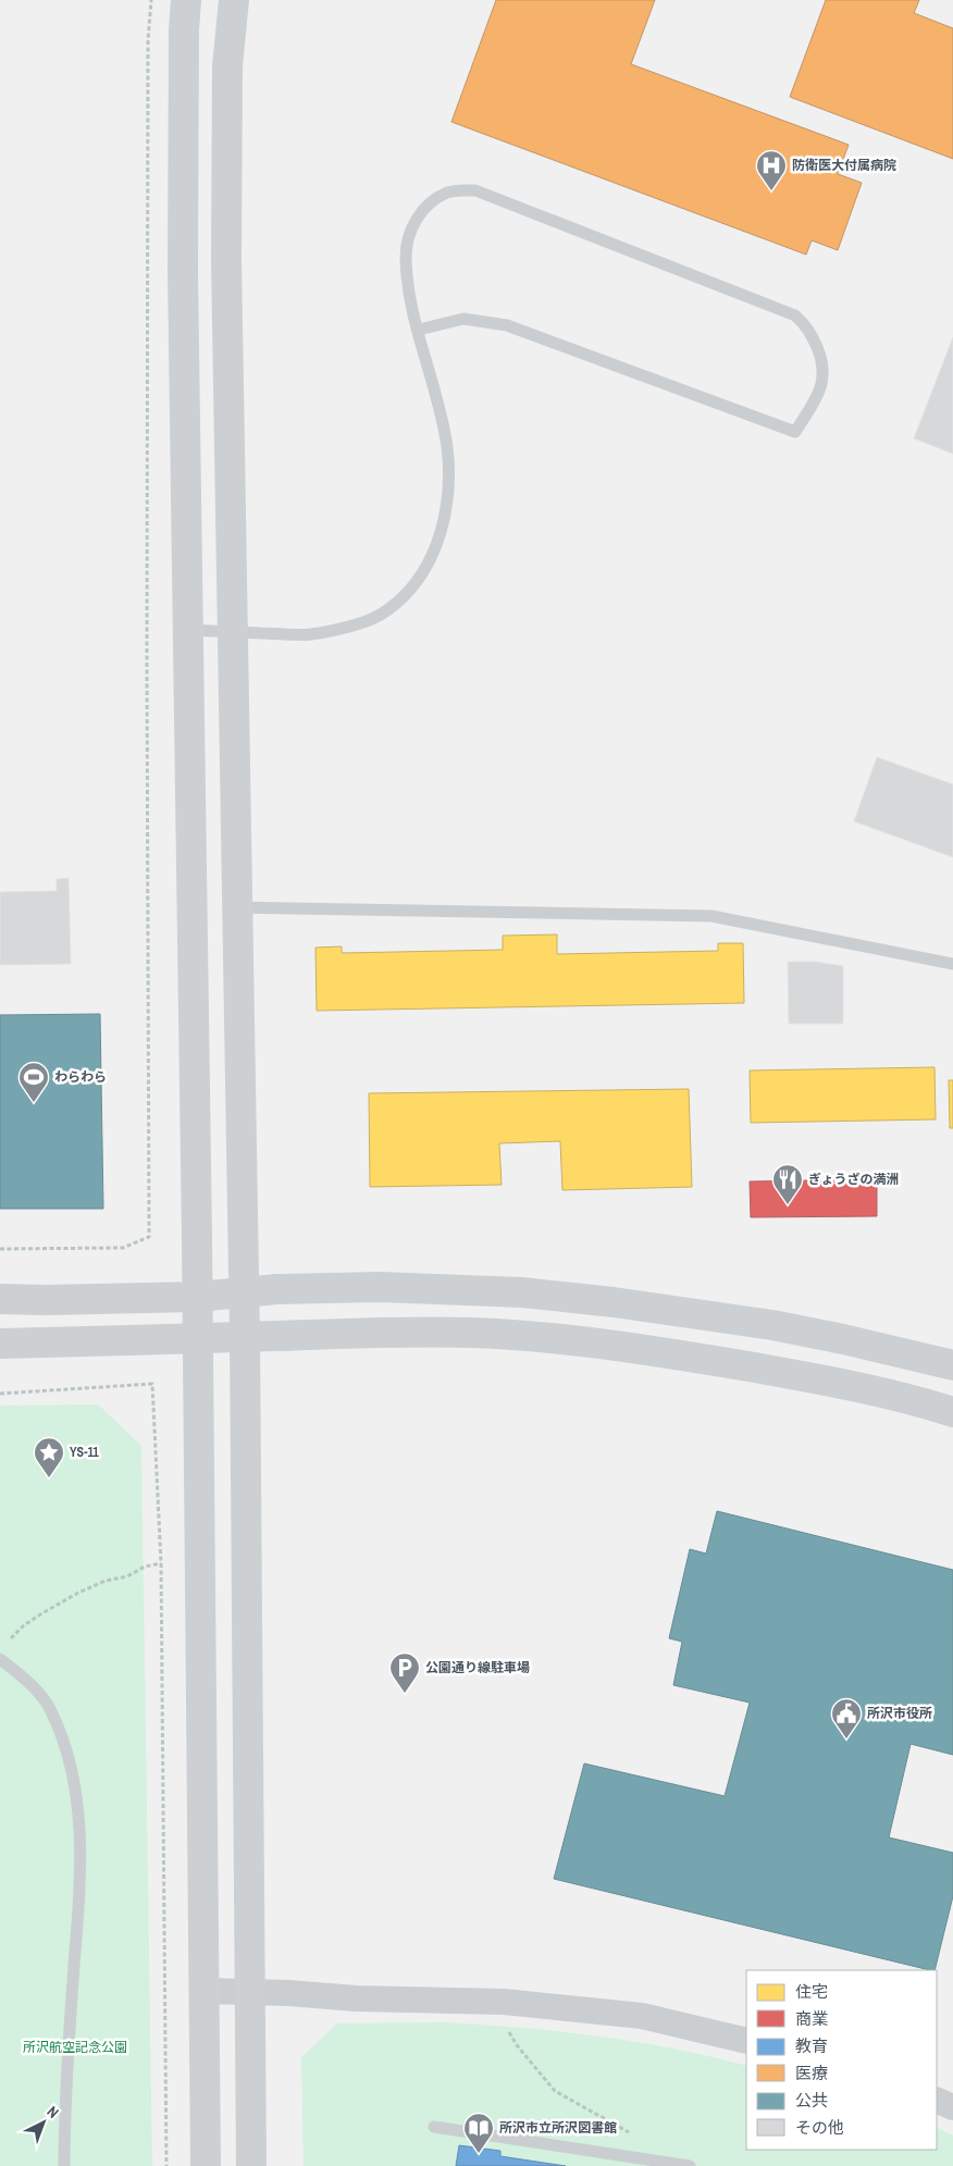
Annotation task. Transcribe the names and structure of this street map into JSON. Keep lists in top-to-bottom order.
{
  "parks": ["所沢航空記念公園"],
  "places": {
    "hospital": ["防衛医大付属病院"],
    "sports": ["わらわら"],
    "restaurant": ["ぎょうざの満洲"],
    "place": ["YS-11"],
    "parking": ["公園通り線駐車場"],
    "public building": ["所沢市役所"],
    "library": ["所沢市立所沢図書館"]
  },
  "legend": [
    "住宅",
    "商業",
    "教育",
    "医療",
    "公共",
    "その他"
  ],
  "north": "top right"
}
